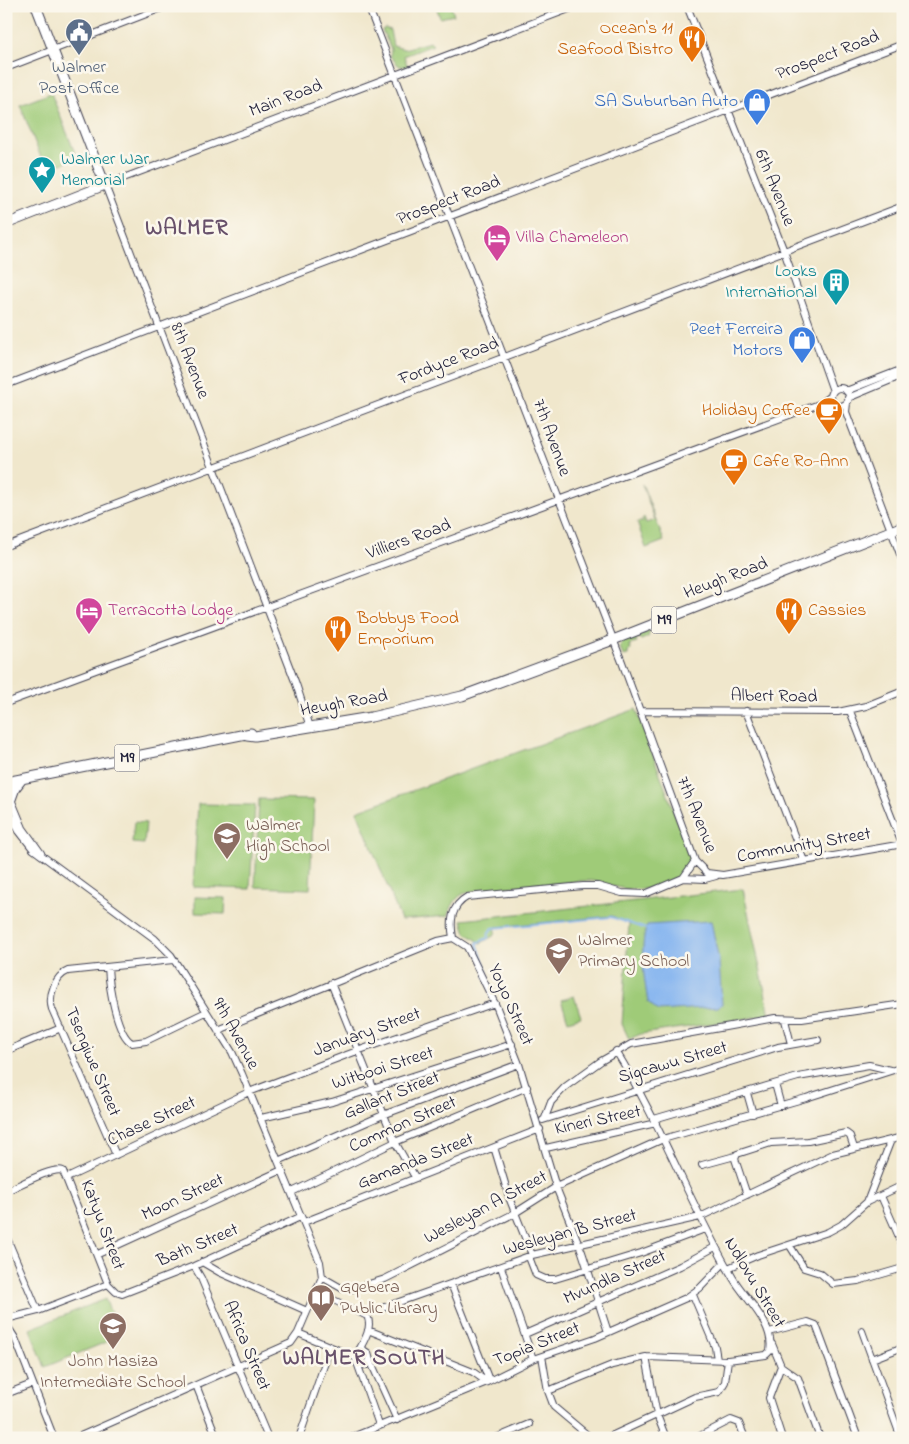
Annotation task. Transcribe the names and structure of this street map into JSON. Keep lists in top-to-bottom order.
{
  "streets": {
    "main road": [
      "Main Road",
      "8th Avenue",
      "Heugh Road",
      "M9"
    ],
    "street": [
      "Prospect Road",
      "6th Avenue",
      "Fordyce Road",
      "7th Avenue",
      "Villiers Road",
      "Albert Road",
      "Community Street",
      "Yoyo Street",
      "January Street",
      "9th Avenue",
      "Tsengiwe Street",
      "Sigcawu Street",
      "Witbooi Street",
      "Gallant Street",
      "Kineri Street",
      "Chase Street",
      "Common Street",
      "Gamanda Street",
      "Moon Street",
      "Wesleyan A Street",
      "Katyu Street",
      "Wesleyan B Street",
      "Bath Street",
      "Mvundla Street",
      "Ndlovu Street",
      "Topia Street",
      "Africa Street"
    ]
  },
  "crossings": [
    ["Prospect Road", "6th Avenue"],
    ["Prospect Road", "8th Avenue"],
    ["Prospect Road", "7th Avenue"],
    ["Main Road", "8th Avenue"],
    ["Main Road", "7th Avenue"],
    ["6th Avenue", "Fordyce Road"],
    ["6th Avenue", "Villiers Road"],
    ["6th Avenue", "Heugh Road"],
    ["8th Avenue", "Fordyce Road"],
    ["8th Avenue", "Villiers Road"],
    ["8th Avenue", "Heugh Road"],
    ["Fordyce Road", "7th Avenue"],
    ["7th Avenue", "Villiers Road"],
    ["7th Avenue", "Heugh Road"],
    ["7th Avenue", "Albert Road"],
    ["7th Avenue", "Community Street"],
    ["Yoyo Street", "January Street"],
    ["Yoyo Street", "Sigcawu Street"],
    ["Yoyo Street", "Witbooi Street"],
    ["Yoyo Street", "Gallant Street"],
    ["Yoyo Street", "Kineri Street"],
    ["Yoyo Street", "Common Street"],
    ["Yoyo Street", "Gamanda Street"],
    ["Yoyo Street", "Wesleyan A Street"],
    ["Yoyo Street", "Wesleyan B Street"],
    ["Yoyo Street", "Mvundla Street"],
    ["Yoyo Street", "Topia Street"],
    ["January Street", "9th Avenue"],
    ["January Street", "Chase Street"],
    ["9th Avenue", "Tsengiwe Street"],
    ["9th Avenue", "Witbooi Street"],
    ["9th Avenue", "Gallant Street"],
    ["9th Avenue", "Chase Street"],
    ["9th Avenue", "Common Street"],
    ["9th Avenue", "Gamanda Street"],
    ["9th Avenue", "Moon Street"],
    ["9th Avenue", "Wesleyan A Street"],
    ["9th Avenue", "Bath Street"],
    ["Tsengiwe Street", "Chase Street"],
    ["Sigcawu Street", "Gamanda Street"],
    ["Sigcawu Street", "Ndlovu Street"],
    ["Kineri Street", "Wesleyan A Street"],
    ["Kineri Street", "Ndlovu Street"],
    ["Chase Street", "Katyu Street"],
    ["Gamanda Street", "Bath Street"],
    ["Moon Street", "Katyu Street"],
    ["Wesleyan A Street", "Ndlovu Street"],
    ["Katyu Street", "Bath Street"],
    ["Wesleyan B Street", "Ndlovu Street"],
    ["Bath Street", "Africa Street"],
    ["Mvundla Street", "Ndlovu Street"],
    ["Ndlovu Street", "Topia Street"]
  ],
  "districts": ["WALMER", "WALMER SOUTH"],
  "places": {
    "public building": ["Walmer Post Office"],
    "restaurant": ["Ocean's 11 Seafood Bistro", "Cassies", "Bobbys Food Emporium"],
    "shop": ["SA Suburban Auto", "Peet Ferreira Motors"],
    "place": ["Walmer War Memorial"],
    "hotel": ["Villa Chameleon", "Terracotta Lodge"],
    "building": ["Looks International"],
    "cafe": ["Holiday Coffee", "Cafe Ro-Ann"],
    "school or university": ["Walmer High School", "Walmer Primary School", "John Masiza Intermediate School"],
    "library": ["Gqebera Public Library"]
  }
}
